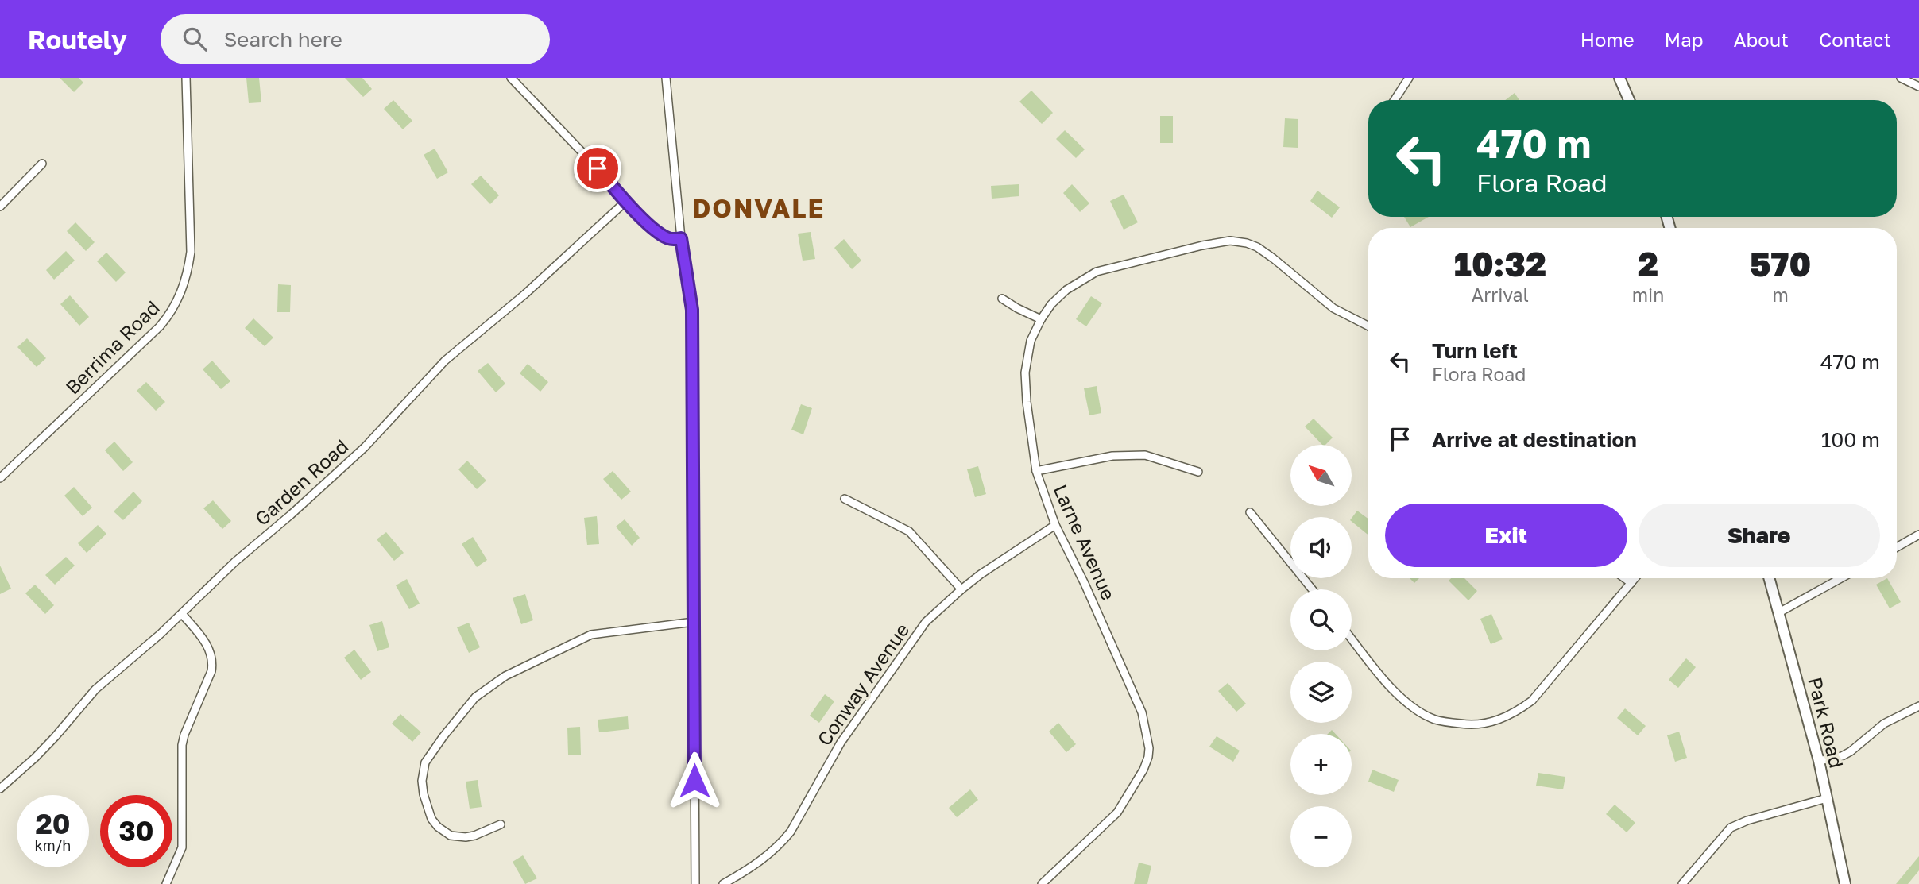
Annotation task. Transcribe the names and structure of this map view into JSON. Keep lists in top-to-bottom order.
{
  "streets": {
    "street": [
      "Berrima Road",
      "Garden Road",
      "Larne Avenue",
      "Conway Avenue",
      "Park Road"
    ]
  },
  "crossings": [
    ["Larne Avenue", "Conway Avenue"]
  ],
  "districts": ["DONVALE"],
  "north": "top left",
  "page": {
    "header": "Routely",
    "search": "Search here",
    "nav": [
      "Home",
      "Map",
      "About",
      "Contact"
    ],
    "turn": ["470 m", "Flora Road"],
    "eta": [
      "10:32",
      "Arrival",
      "2",
      "min",
      "570",
      "m"
    ],
    "list": [
      {
        "name": "Turn left",
        "note": "Flora Road",
        "value": "470 m"
      },
      {
        "name": "Arrive at destination",
        "value": "100 m"
      }
    ],
    "map_buttons": ["+", "−"],
    "buttons": ["Exit", "Share"],
    "speed": "20 km/h",
    "limit": "30"
  }
}
